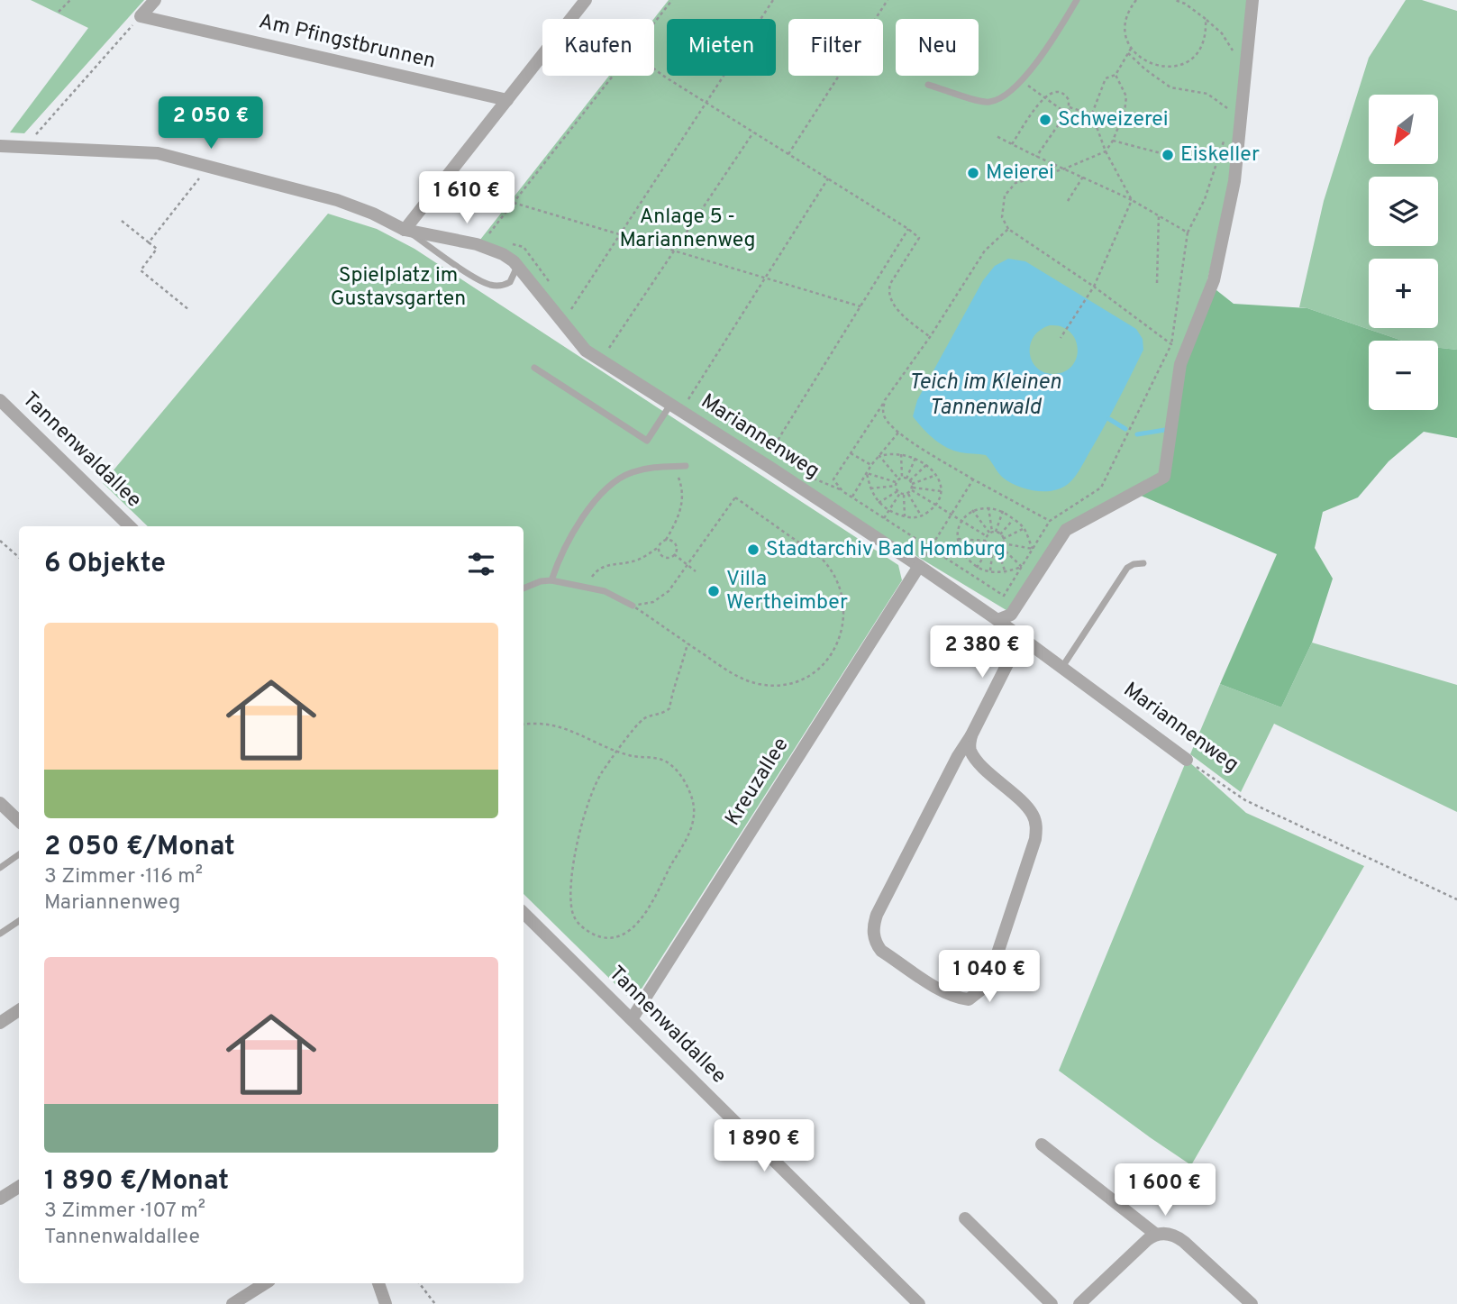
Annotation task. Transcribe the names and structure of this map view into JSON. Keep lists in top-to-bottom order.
{
  "streets": {
    "street": [
      "Am Pfingstbrunnen",
      "Mariannenweg",
      "Tannenwaldallee",
      "Kreuzallee"
    ]
  },
  "crossings": [
    ["Mariannenweg", "Kreuzallee"],
    ["Tannenwaldallee", "Kreuzallee"]
  ],
  "water": ["Teich im Kleinen Tannenwald"],
  "parks": ["Anlage 5 - Mariannenweg", "Spielplatz im Gustavsgarten"],
  "places": [
    "Schweizerei",
    "Eiskeller",
    "Meierei",
    "Stadtarchiv Bad Homburg",
    "Villa Wertheimber"
  ],
  "north": "bottom left",
  "page": {
    "chip": [
      "Kaufen",
      "Mieten",
      "Filter",
      "Neu"
    ],
    "map_buttons": ["+", "−"],
    "price": [
      "2 050 €",
      "1 610 €",
      "2 380 €",
      "1 040 €",
      "1 890 €",
      "1 600 €"
    ],
    "heading": "6 Objekte",
    "list": [
      {
        "name": "2 050 €/Monat",
        "note": "3 Zimmer · 116 m² · Mariannenweg"
      },
      {
        "name": "1 890 €/Monat",
        "note": "3 Zimmer · 107 m² · Tannenwaldallee"
      }
    ]
  }
}
